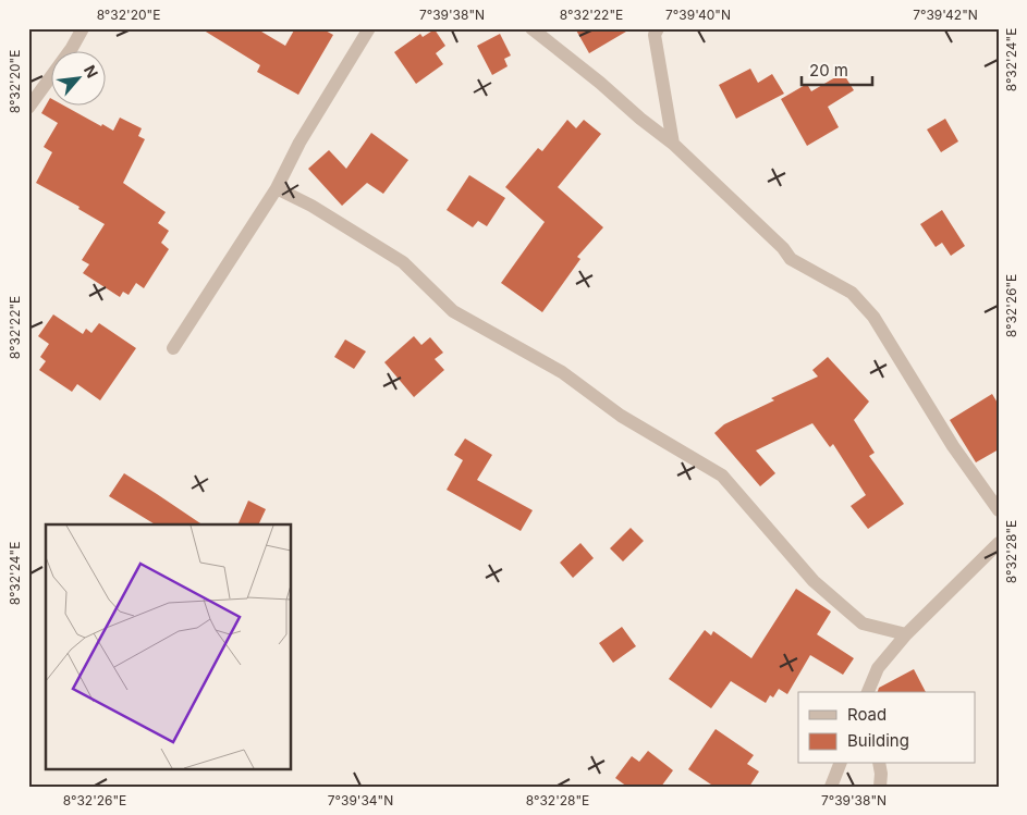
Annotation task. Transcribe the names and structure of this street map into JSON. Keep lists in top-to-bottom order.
{
  "legend": ["Road", "Building"],
  "scale_bar": "20 m",
  "north": "top right",
  "coordinates": [
    "8°32'20\"E",
    "7°39'38\"N",
    "8°32'22\"E",
    "7°39'40\"N",
    "7°39'42\"N",
    "8°32'24\"E",
    "8°32'26\"E",
    "8°32'28\"E",
    "7°39'34\"N"
  ]
}
